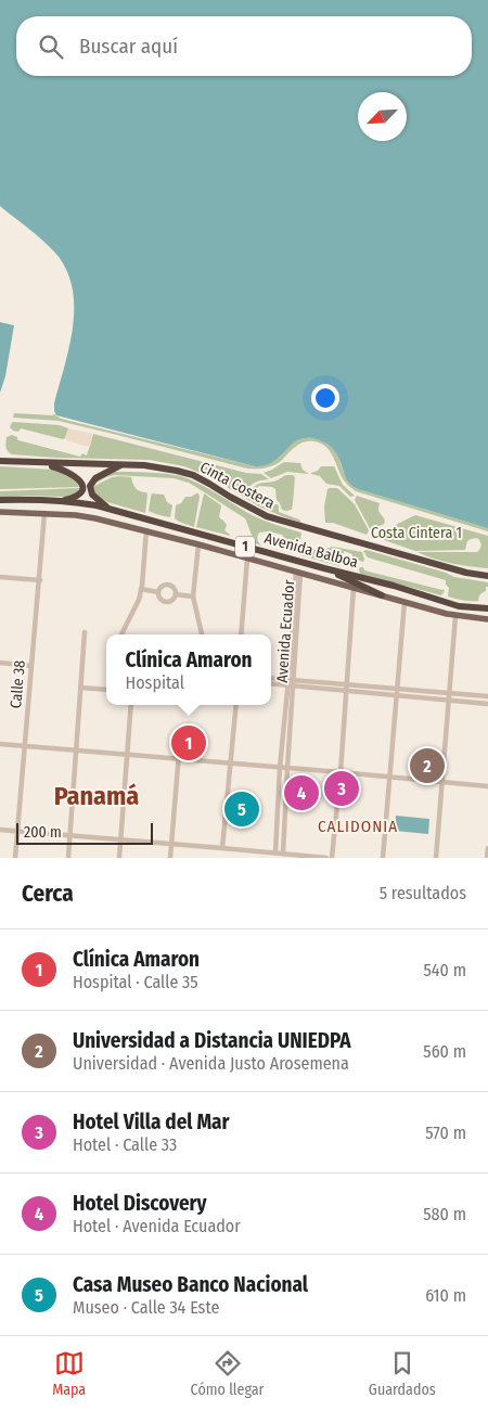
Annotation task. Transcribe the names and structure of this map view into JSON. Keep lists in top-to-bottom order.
{
  "streets": {
    "highway": ["Cinta Costera", "1", "Avenida Balboa"],
    "street": ["Avenida Ecuador", "Calle 38"]
  },
  "crossings": [
    ["Avenida Balboa", "Avenida Ecuador"],
    ["Avenida Balboa", "Calle 38"]
  ],
  "districts": ["Panamá", "CALIDONIA"],
  "parks": ["Costa Cintera 1"],
  "scale_bar": "200 m",
  "north": "bottom left",
  "page": {
    "search": "Buscar aquí",
    "popup": ["Clínica Amaron", "Hospital"],
    "pins": [
      "1",
      "2",
      "3",
      "4",
      "5"
    ],
    "scale": "200 m",
    "heading": ["Cerca", "5 resultados"],
    "list": [
      {
        "mark": "1",
        "name": "Clínica Amaron",
        "note": "Hospital · Calle 35",
        "value": "540 m"
      },
      {
        "mark": "2",
        "name": "Universidad a Distancia UNIEDPA",
        "note": "Universidad · Avenida Justo Arosemena",
        "value": "560 m"
      },
      {
        "mark": "3",
        "name": "Hotel Villa del Mar",
        "note": "Hotel · Calle 33",
        "value": "570 m"
      },
      {
        "mark": "4",
        "name": "Hotel Discovery",
        "note": "Hotel · Avenida Ecuador",
        "value": "580 m"
      },
      {
        "mark": "5",
        "name": "Casa Museo Banco Nacional",
        "note": "Museo · Calle 34 Este",
        "value": "610 m"
      }
    ],
    "nav": ["Mapa", "Cómo llegar", "Guardados"]
  }
}
